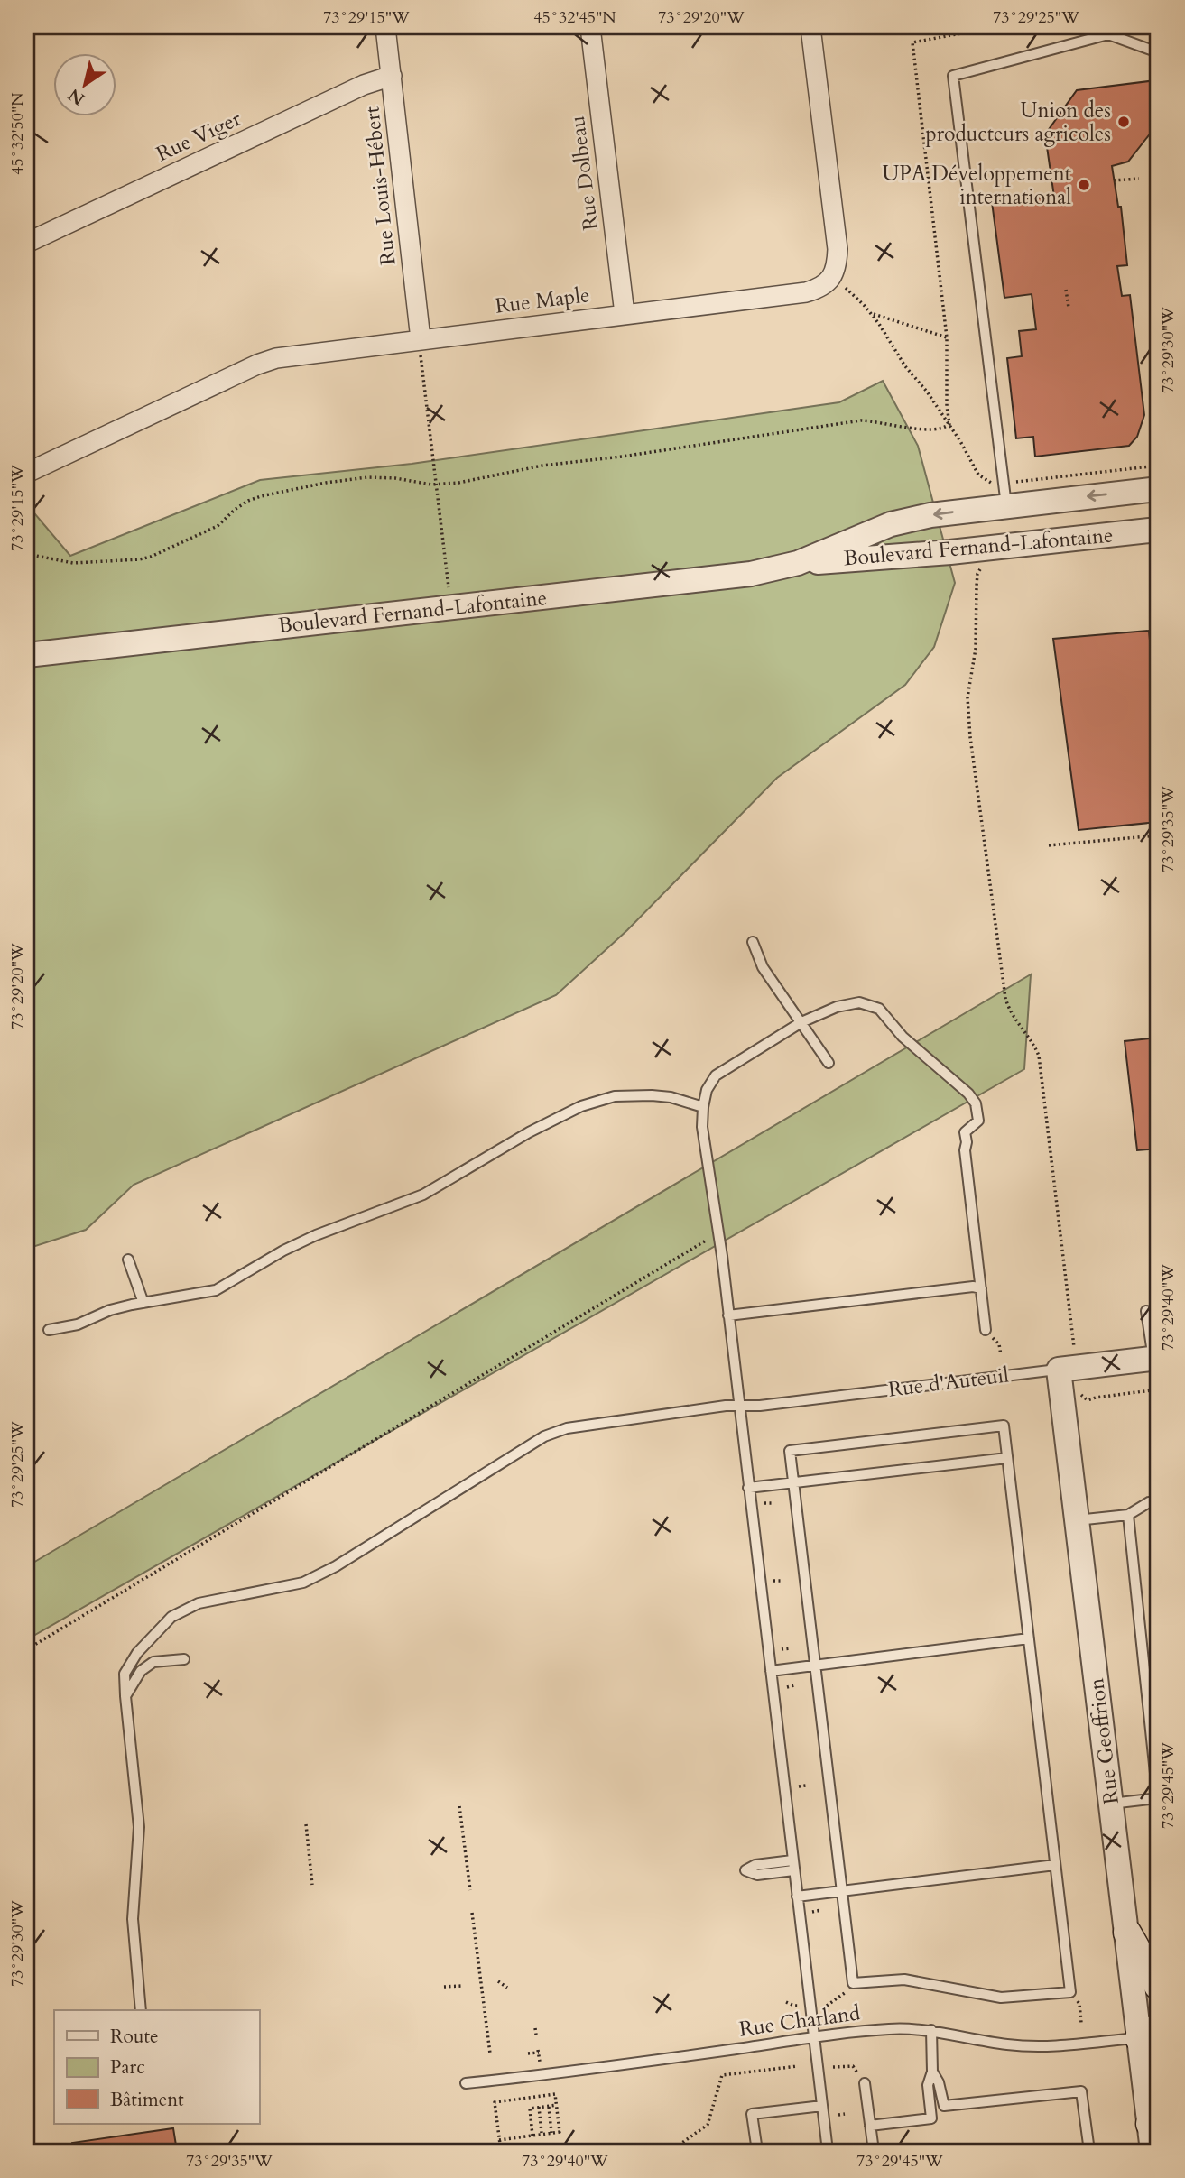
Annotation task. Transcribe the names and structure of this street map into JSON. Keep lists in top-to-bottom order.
{
  "streets": {
    "street": [
      "Rue Viger",
      "Rue Dolbeau",
      "Rue Louis-Hébert",
      "Rue Maple",
      "Boulevard Fernand-Lafontaine",
      "Rue d'Auteuil",
      "Rue Geoffrion"
    ],
    "lane": ["Rue Charland"]
  },
  "crossings": [
    ["Rue Viger", "Rue Louis-Hébert"],
    ["Rue Dolbeau", "Rue Maple"],
    ["Rue Louis-Hébert", "Rue Maple"],
    ["Rue d'Auteuil", "Rue Geoffrion"],
    ["Rue Geoffrion", "Rue Charland"]
  ],
  "places": ["Union des producteurs agricoles", "UPA Développement international"],
  "legend": ["Route", "Parc", "Bâtiment"],
  "north": "bottom left",
  "coordinates": [
    "73°29'15\"W",
    "45°32'45\"N",
    "73°29'20\"W",
    "73°29'25\"W",
    "45°32'50\"N",
    "73°29'30\"W",
    "73°29'35\"W",
    "73°29'40\"W",
    "73°29'45\"W"
  ]
}
